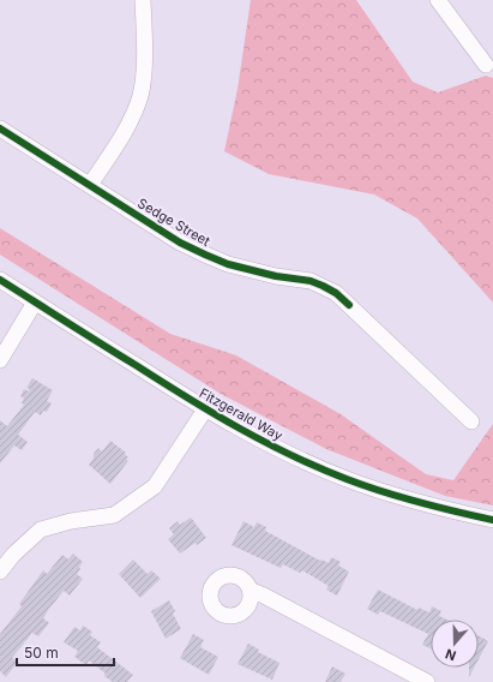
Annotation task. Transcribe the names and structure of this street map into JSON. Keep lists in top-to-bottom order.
{
  "streets": {
    "street": ["Sedge Street", "Fitzgerald Way"]
  },
  "scale_bar": "50 m",
  "north": "bottom"
}
